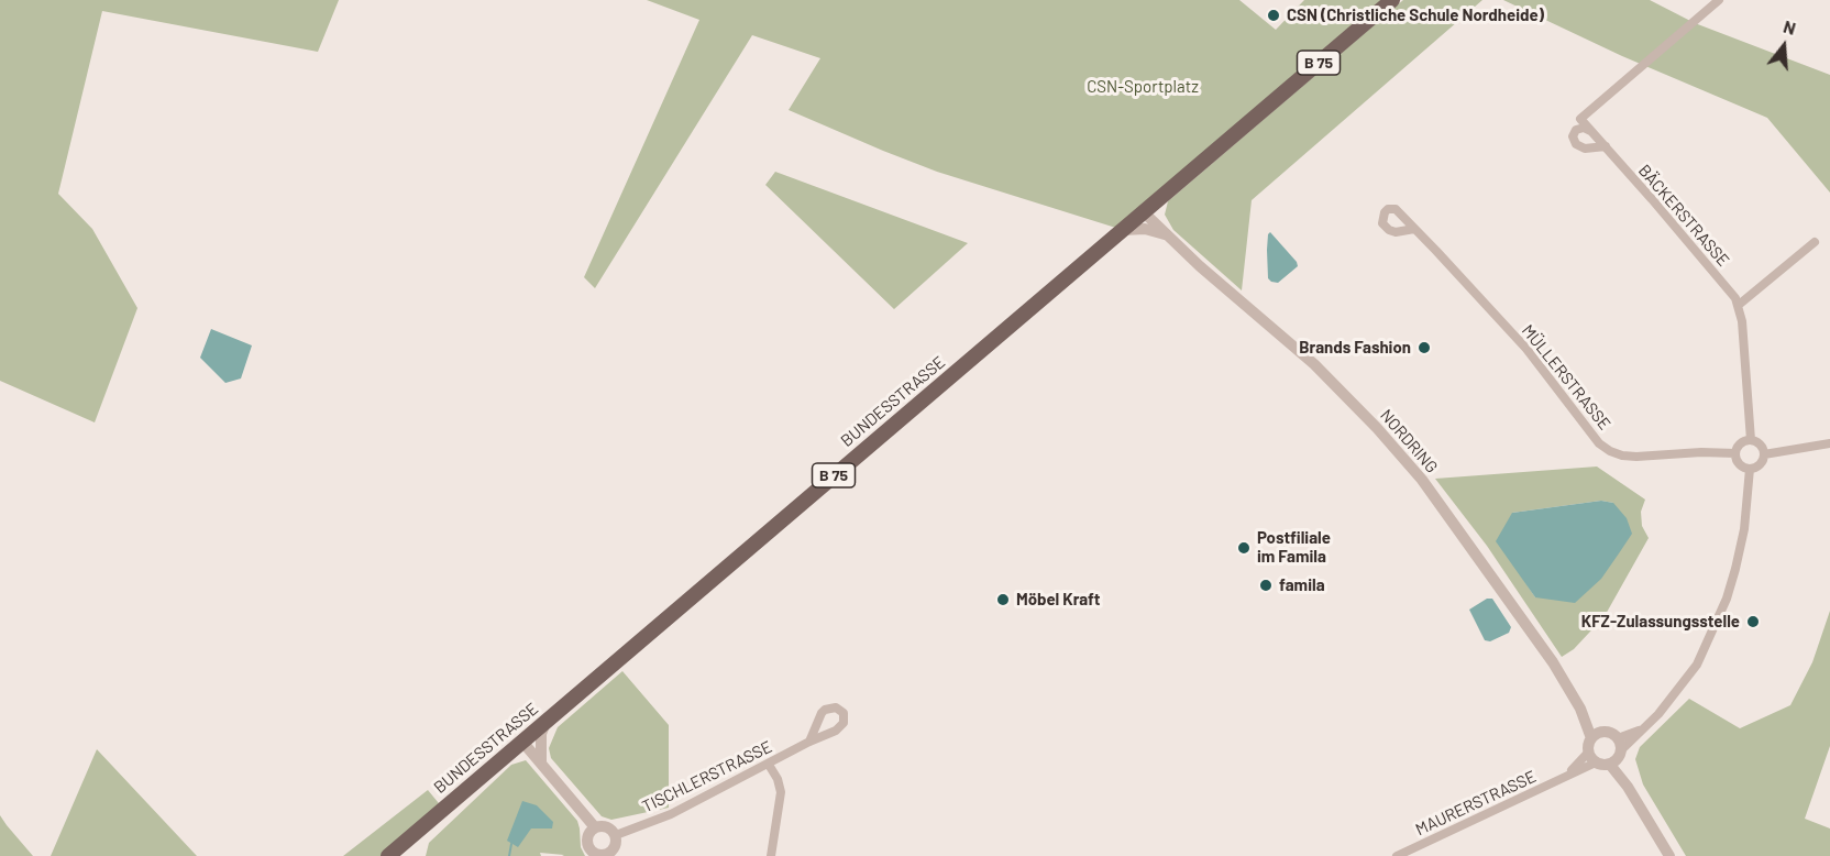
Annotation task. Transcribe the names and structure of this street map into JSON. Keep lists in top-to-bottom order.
{
  "streets": {
    "main road": ["B 75", "BUNDESSTRASSE"],
    "street": [
      "BÄCKERSTRASSE",
      "MÜLLERSTRASSE",
      "NORDRING",
      "TISCHLERSTRASSE",
      "MAURERSTRASSE"
    ]
  },
  "crossings": [
    ["BUNDESSTRASSE", "NORDRING"],
    ["NORDRING", "MAURERSTRASSE"]
  ],
  "parks": ["CSN-Sportplatz"],
  "places": [
    "CSN (Christliche Schule Nordheide)",
    "Brands Fashion",
    "Postfiliale im Famila",
    "famila",
    "Möbel Kraft",
    "KFZ-Zulassungsstelle"
  ],
  "north": "top"
}
